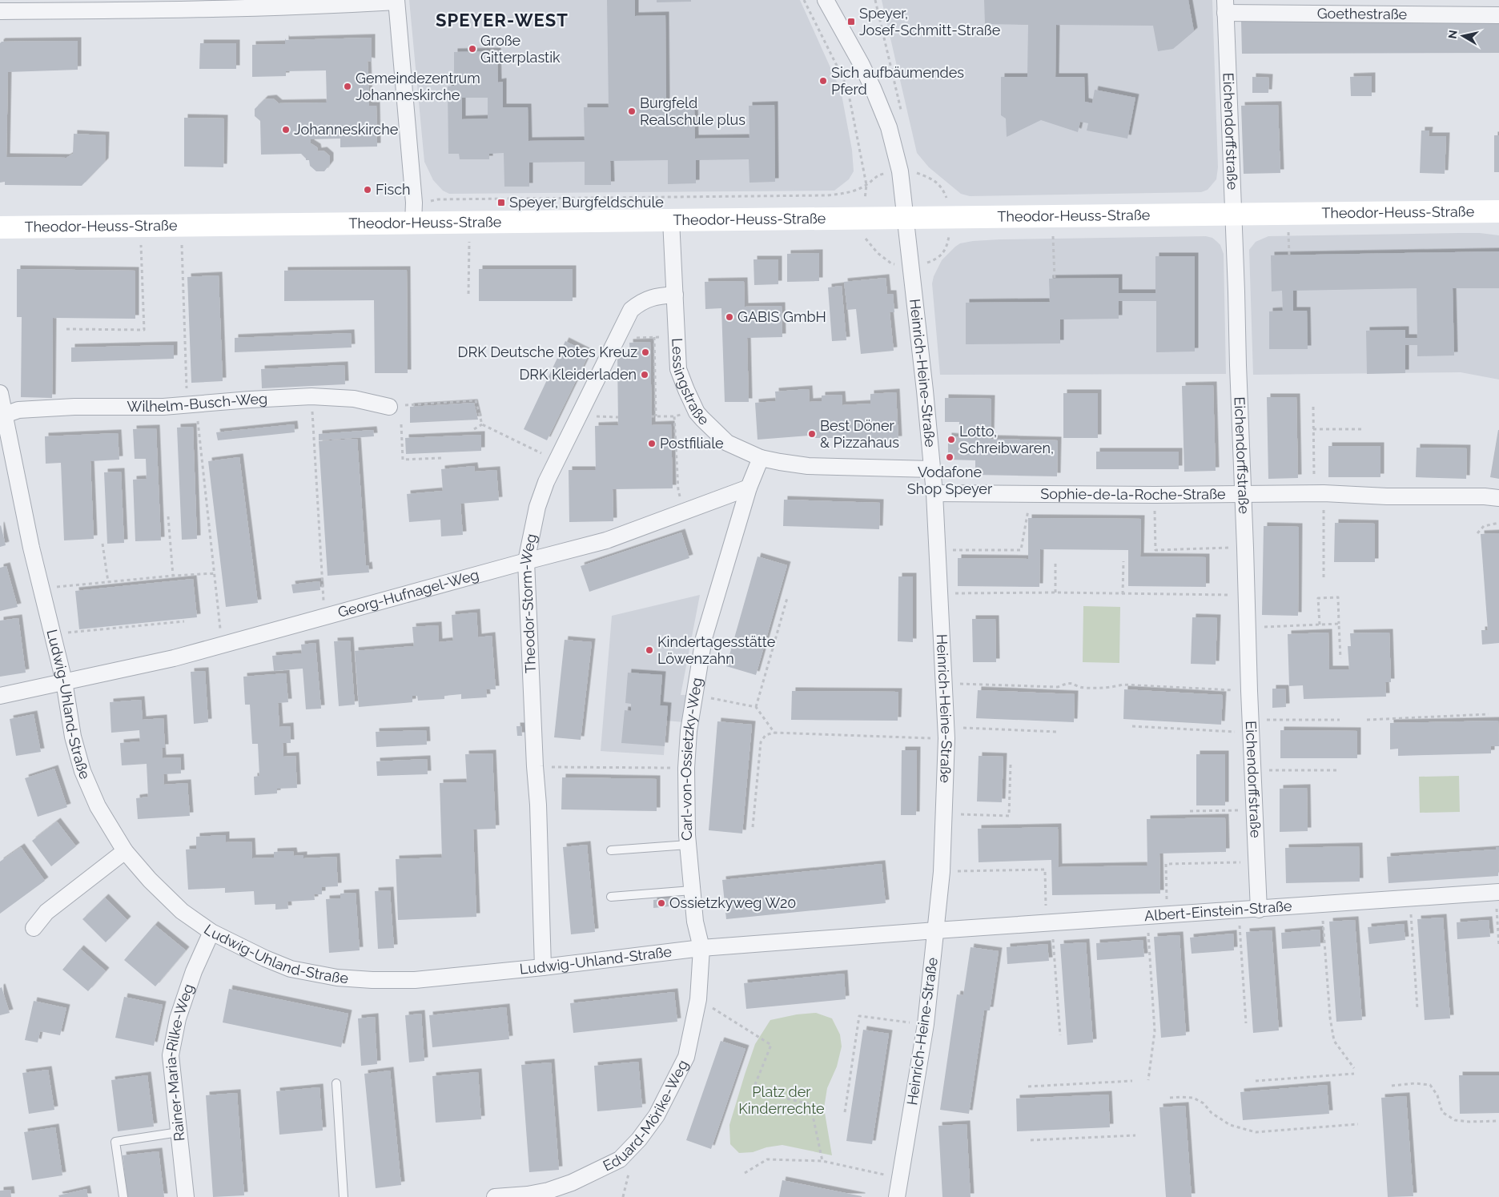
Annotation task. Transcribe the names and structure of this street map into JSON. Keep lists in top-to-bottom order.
{
  "streets": {
    "main road": ["Theodor-Heuss-Straße"],
    "street": [
      "Goethestraße",
      "Eichendorffstraße",
      "Heinrich-Heine-Straße",
      "Lessingstraße",
      "Wilhelm-Busch-Weg",
      "Sophie-de-la-Roche-Straße",
      "Georg-Hufnagel-Weg",
      "Theodor-Storm-Weg",
      "Ludwig-Uhland-Straße",
      "Carl-von-Ossietzky-Weg",
      "Albert-Einstein-Straße",
      "Rainer-Maria-Rilke-Weg",
      "Eduard-Mörike-Weg"
    ]
  },
  "crossings": [
    ["Goethestraße", "Eichendorffstraße"],
    ["Eichendorffstraße", "Theodor-Heuss-Straße"],
    ["Eichendorffstraße", "Sophie-de-la-Roche-Straße"],
    ["Eichendorffstraße", "Albert-Einstein-Straße"],
    ["Theodor-Heuss-Straße", "Heinrich-Heine-Straße"],
    ["Theodor-Heuss-Straße", "Lessingstraße"],
    ["Heinrich-Heine-Straße", "Lessingstraße"],
    ["Heinrich-Heine-Straße", "Sophie-de-la-Roche-Straße"],
    ["Heinrich-Heine-Straße", "Ludwig-Uhland-Straße"],
    ["Heinrich-Heine-Straße", "Albert-Einstein-Straße"],
    ["Lessingstraße", "Theodor-Storm-Weg"],
    ["Lessingstraße", "Carl-von-Ossietzky-Weg"],
    ["Wilhelm-Busch-Weg", "Ludwig-Uhland-Straße"],
    ["Georg-Hufnagel-Weg", "Theodor-Storm-Weg"],
    ["Georg-Hufnagel-Weg", "Ludwig-Uhland-Straße"],
    ["Georg-Hufnagel-Weg", "Carl-von-Ossietzky-Weg"],
    ["Theodor-Storm-Weg", "Ludwig-Uhland-Straße"],
    ["Ludwig-Uhland-Straße", "Carl-von-Ossietzky-Weg"],
    ["Ludwig-Uhland-Straße", "Albert-Einstein-Straße"],
    ["Ludwig-Uhland-Straße", "Rainer-Maria-Rilke-Weg"],
    ["Ludwig-Uhland-Straße", "Eduard-Mörike-Weg"],
    ["Carl-von-Ossietzky-Weg", "Eduard-Mörike-Weg"]
  ],
  "districts": ["SPEYER-WEST"],
  "parks": ["Platz der Kinderrechte"],
  "places": {
    "transit": ["Speyer, Josef-Schmitt-Straße", "Speyer, Burgfeldschule"],
    "other": [
      "Große Gitterplastik",
      "Sich aufbäumendes Pferd",
      "Gemeindezentrum Johanneskirche",
      "Burgfeld Realschule plus",
      "Johanneskirche",
      "Fisch",
      "GABIS GmbH",
      "DRK Deutsche Rotes Kreuz",
      "DRK Kleiderladen",
      "Best Döner & Pizzahaus",
      "Lotto, Schreibwaren,",
      "Postfiliale",
      "Vodafone Shop Speyer",
      "Kindertagesstätte Löwenzahn",
      "Ossietzkyweg W20"
    ]
  },
  "north": "left"
}
